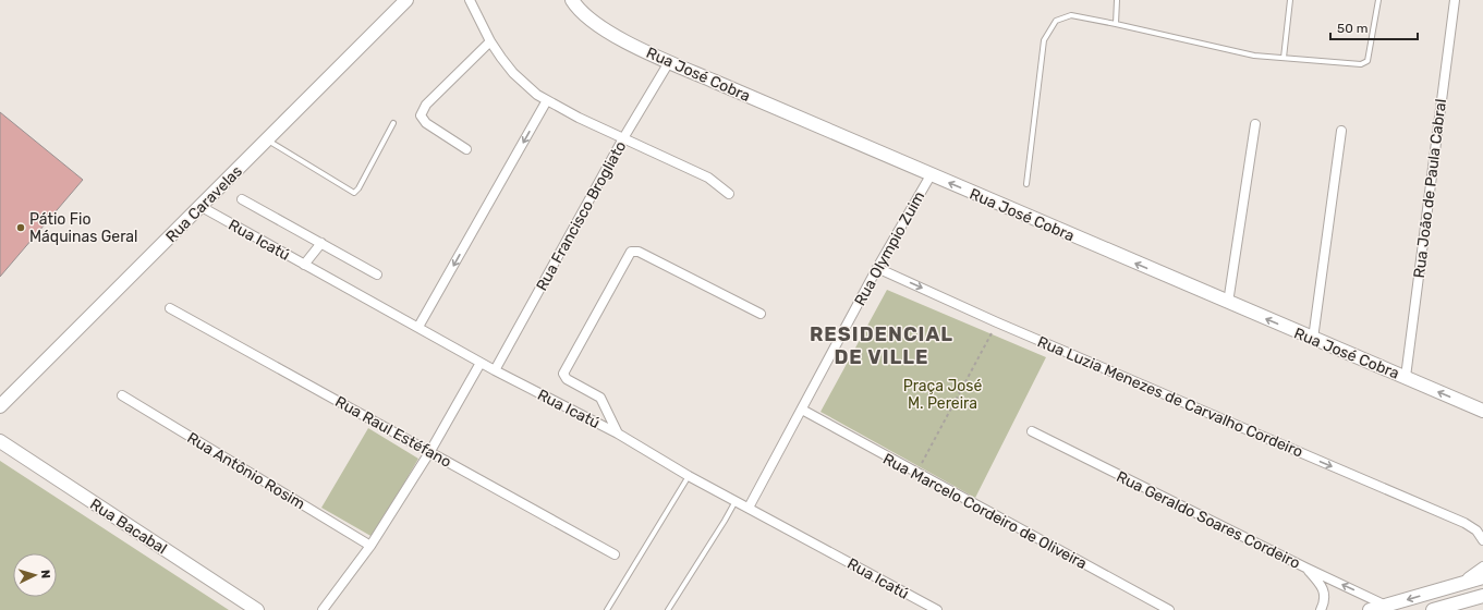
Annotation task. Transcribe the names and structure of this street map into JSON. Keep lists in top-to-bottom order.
{
  "streets": {
    "street": [
      "Rua José Cobra",
      "Rua João de Paula Cabral",
      "Rua Caravelas",
      "Rua Francisco Brogliato",
      "Rua Icatú",
      "Rua Olympio Zuim",
      "Rua Luzia Menezes de Carvalho Cordeiro",
      "Rua Raul Estéfano",
      "Rua Antônio Rosim",
      "Rua Marcelo Cordeiro de Oliveira",
      "Rua Geraldo Soares Cordeiro",
      "Rua Bacabal"
    ]
  },
  "crossings": [
    ["Rua José Cobra", "Rua João de Paula Cabral"],
    ["Rua José Cobra", "Rua Francisco Brogliato"],
    ["Rua José Cobra", "Rua Olympio Zuim"],
    ["Rua Caravelas", "Rua Icatú"],
    ["Rua Francisco Brogliato", "Rua Icatú"],
    ["Rua Icatú", "Rua Olympio Zuim"],
    ["Rua Olympio Zuim", "Rua Luzia Menezes de Carvalho Cordeiro"],
    ["Rua Olympio Zuim", "Rua Marcelo Cordeiro de Oliveira"]
  ],
  "one_way": ["Rua José Cobra", "Rua Luzia Menezes de Carvalho Cordeiro"],
  "districts": ["RESIDENCIAL DE VILLE"],
  "parks": ["Praça José M. Pereira"],
  "places": ["Pátio Fio Máquinas Geral"],
  "scale_bar": "50 m",
  "north": "right"
}
